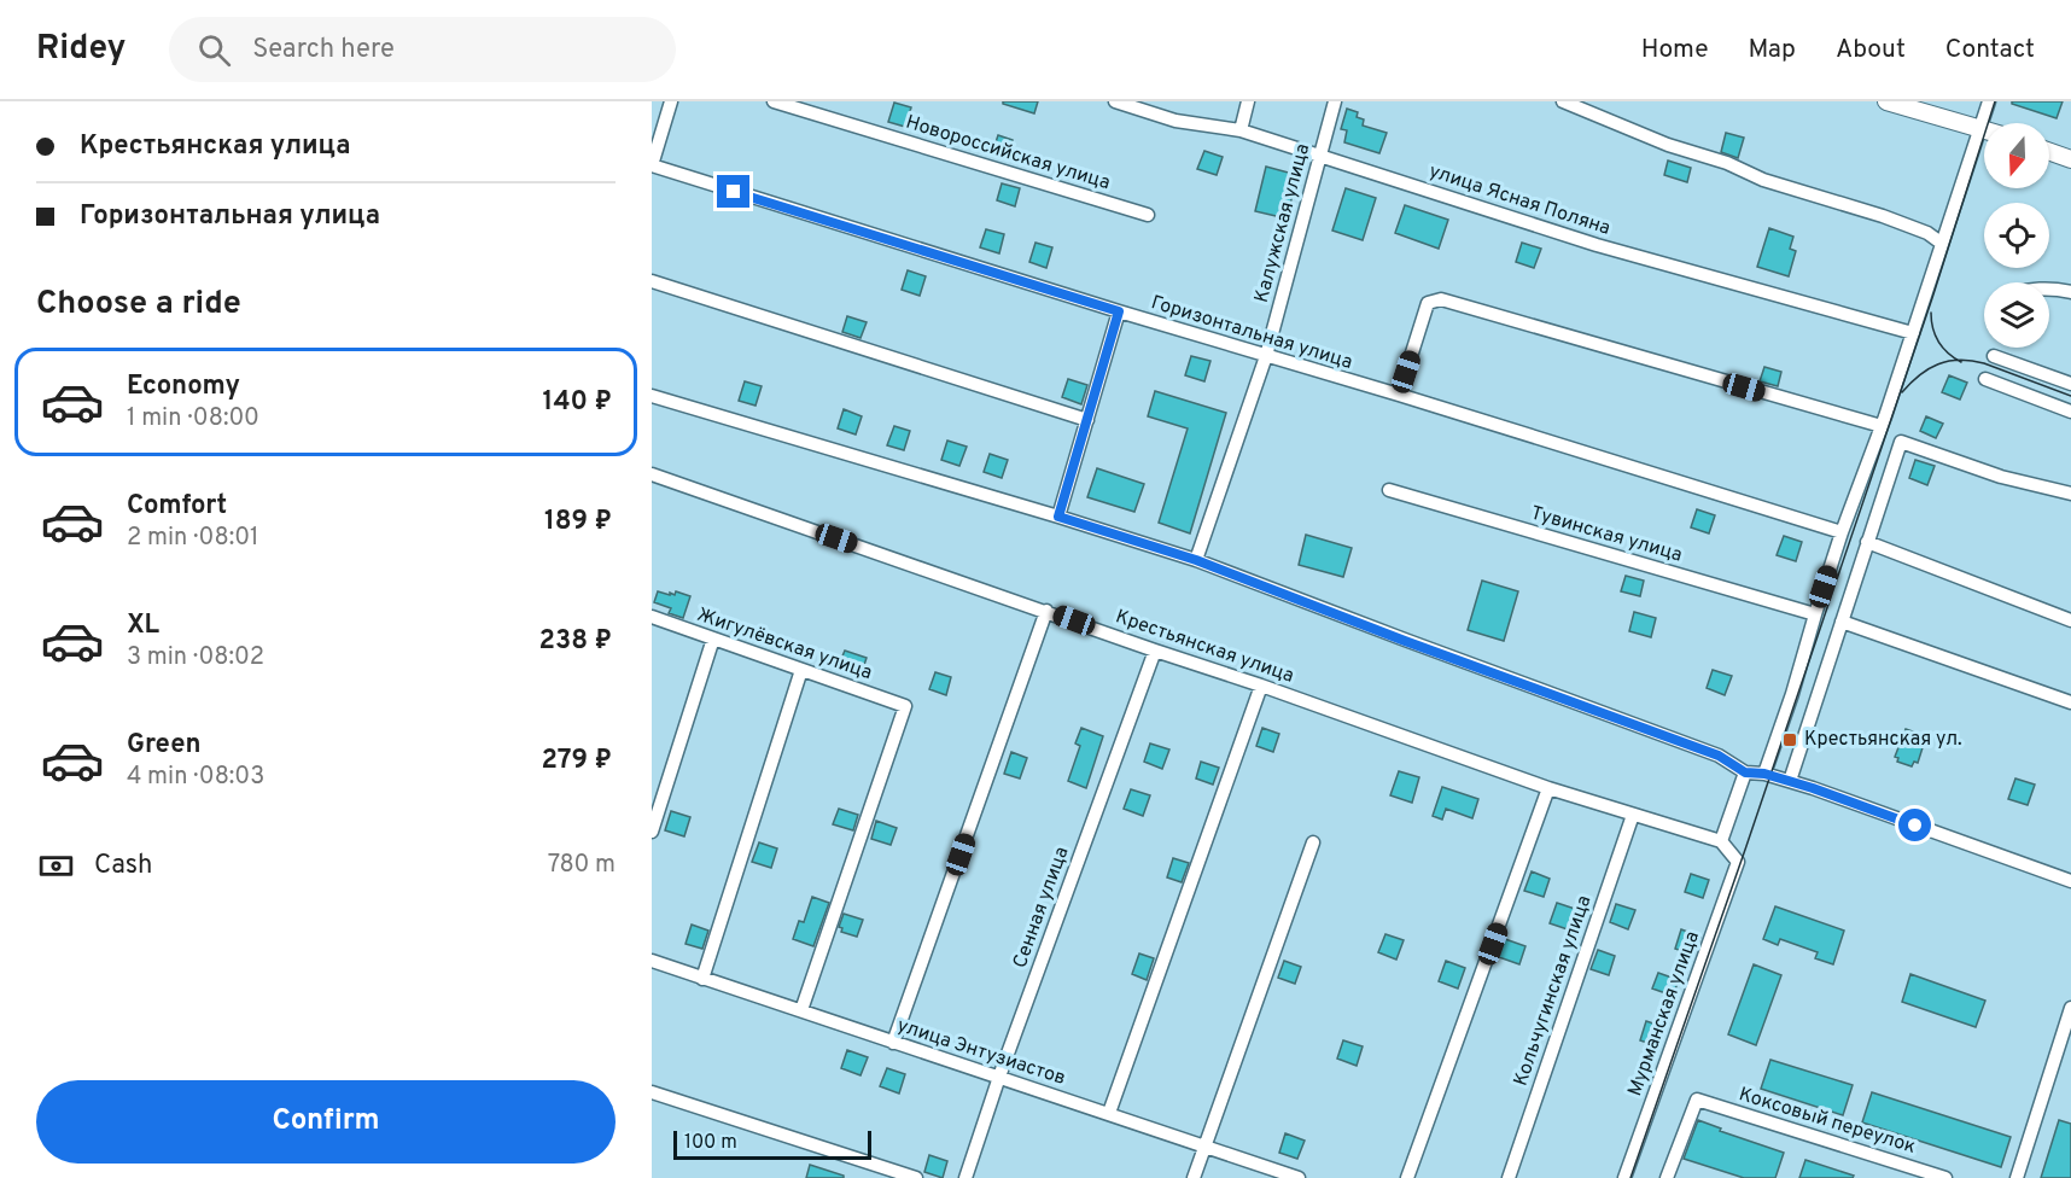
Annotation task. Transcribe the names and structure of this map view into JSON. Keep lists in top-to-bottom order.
{
  "streets": {
    "street": [
      "Новороссийская улица",
      "улица Ясная Поляна",
      "Калужская улица",
      "Горизонтальная улица",
      "Тувинская улица",
      "Жигулёвская улица",
      "Крестьянская улица",
      "Сенная улица",
      "Кольчугинская улица",
      "Мурманская улица",
      "улица Энтузиастов",
      "Коксовый переулок"
    ]
  },
  "crossings": [
    ["улица Ясная Поляна", "Калужская улица"],
    ["Калужская улица", "Горизонтальная улица"],
    ["Жигулёвская улица", "улица Энтузиастов"],
    ["Крестьянская улица", "Сенная улица"],
    ["Крестьянская улица", "Кольчугинская улица"],
    ["Крестьянская улица", "Мурманская улица"],
    ["Сенная улица", "улица Энтузиастов"]
  ],
  "places": {
    "transit": ["Крестьянская ул."]
  },
  "scale_bar": "100 m",
  "north": "bottom",
  "page": {
    "header": "Ridey",
    "search": "Search here",
    "nav": [
      "Home",
      "Map",
      "About",
      "Contact"
    ],
    "banner": ["Крестьянская улица", "Горизонтальная улица"],
    "heading": "Choose a ride",
    "list": [
      {
        "name": "Economy",
        "note": "1 min · 08:00",
        "value": "140 ₽"
      },
      {
        "name": "Comfort",
        "note": "2 min · 08:01",
        "value": "189 ₽"
      },
      {
        "name": "XL",
        "note": "3 min · 08:02",
        "value": "238 ₽"
      },
      {
        "name": "Green",
        "note": "4 min · 08:03",
        "value": "279 ₽"
      }
    ],
    "pay": ["Cash", "780 m"],
    "buttons": "Confirm",
    "scale": "100 m"
  }
}
